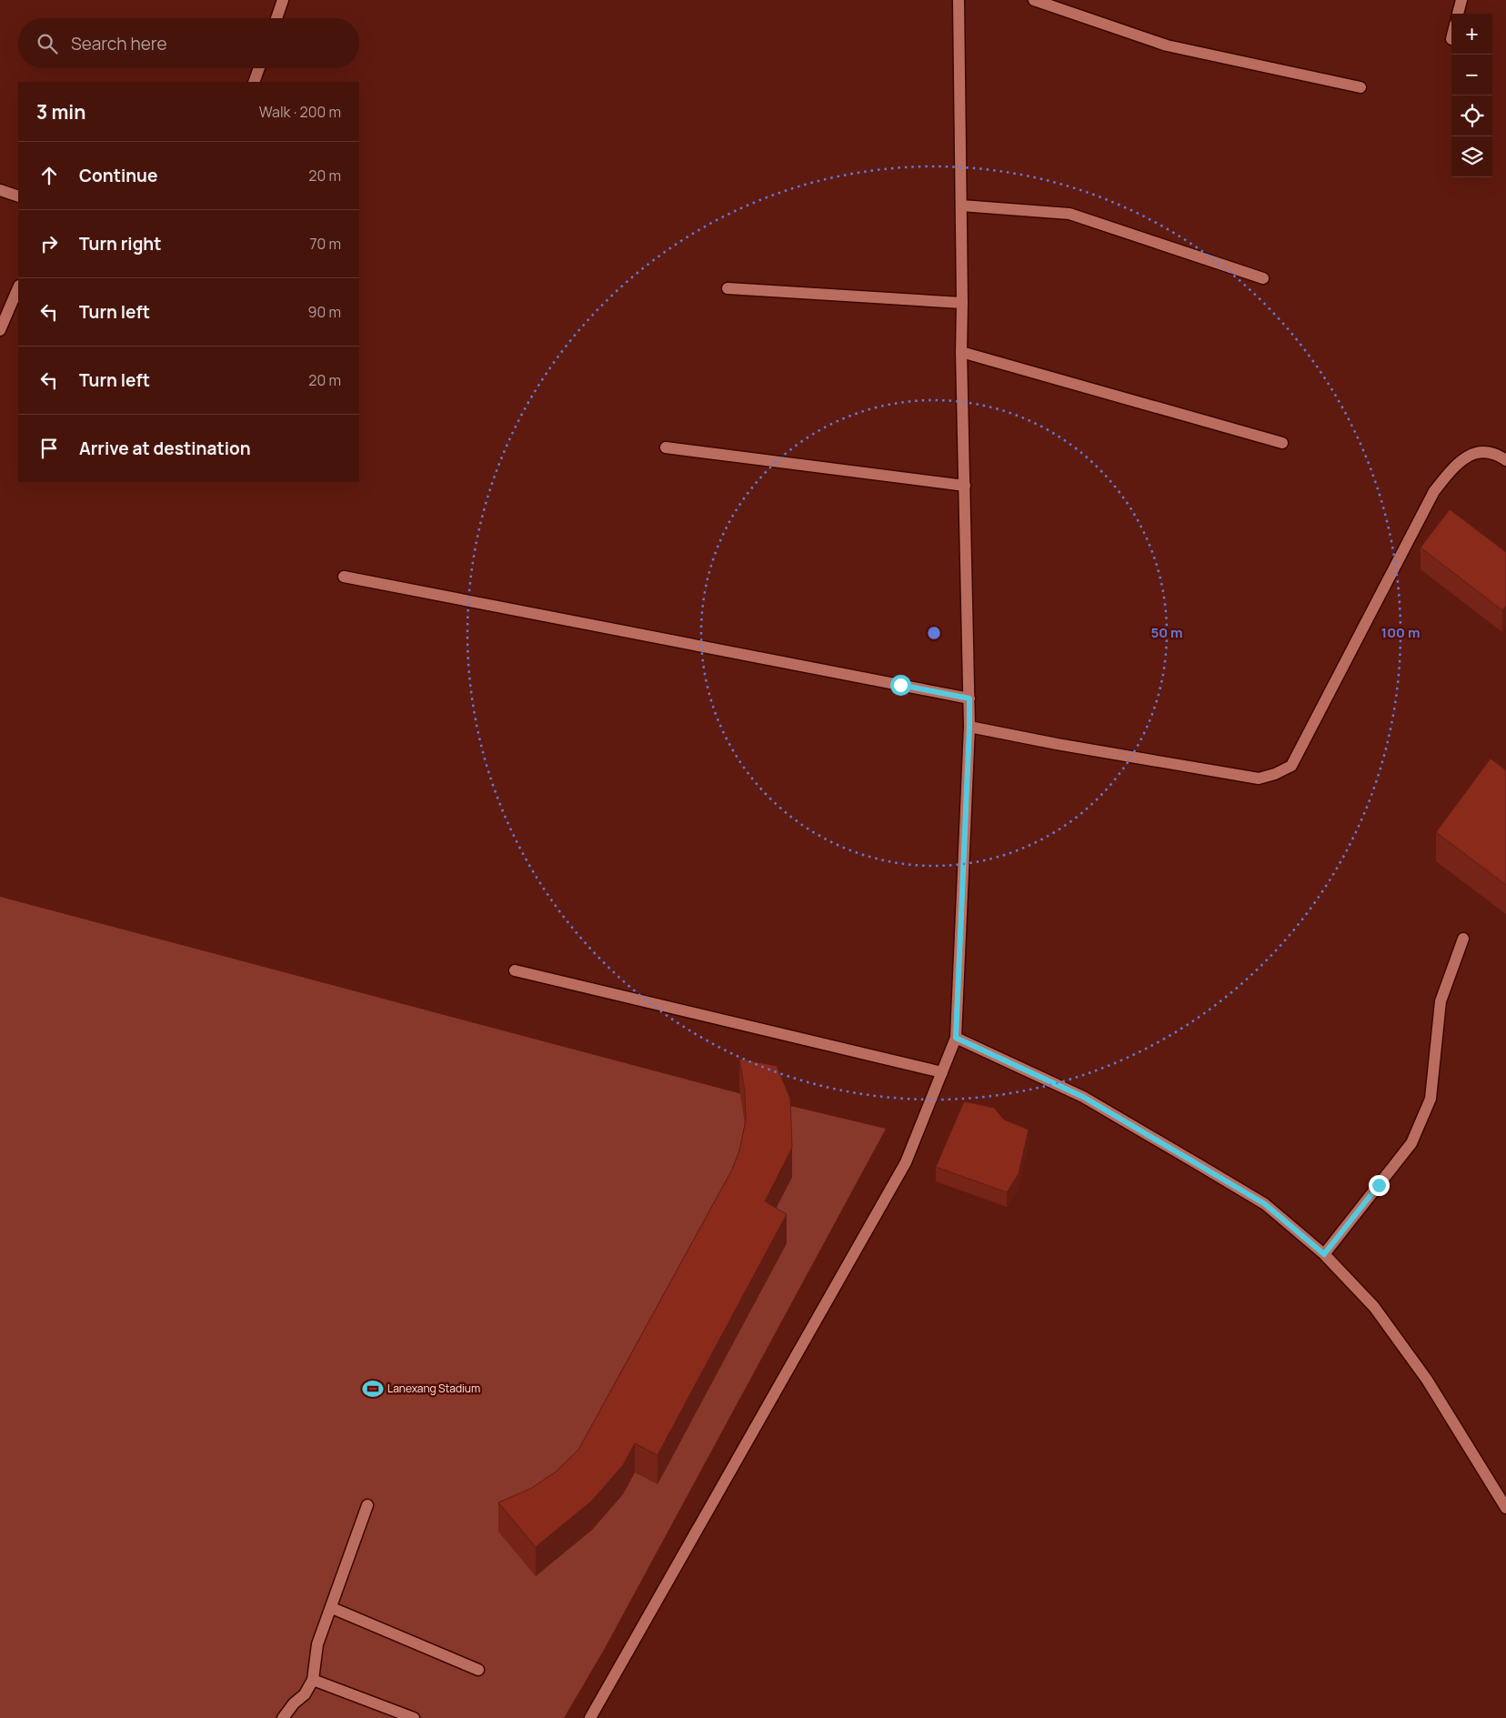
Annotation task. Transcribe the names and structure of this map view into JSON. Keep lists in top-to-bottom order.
{
  "places": {
    "sports": ["Lanexang Stadium"]
  },
  "page": {
    "map_buttons": ["+", "−"],
    "search": "Search here",
    "heading": ["3 min", "Walk · 200 m"],
    "list": [
      ["Continue", "20 m"],
      ["Turn right", "70 m"],
      ["Turn left", "90 m"],
      ["Turn left", "20 m"],
      "Arrive at destination"
    ]
  },
  "rings": ["50 m", "100 m"]
}
